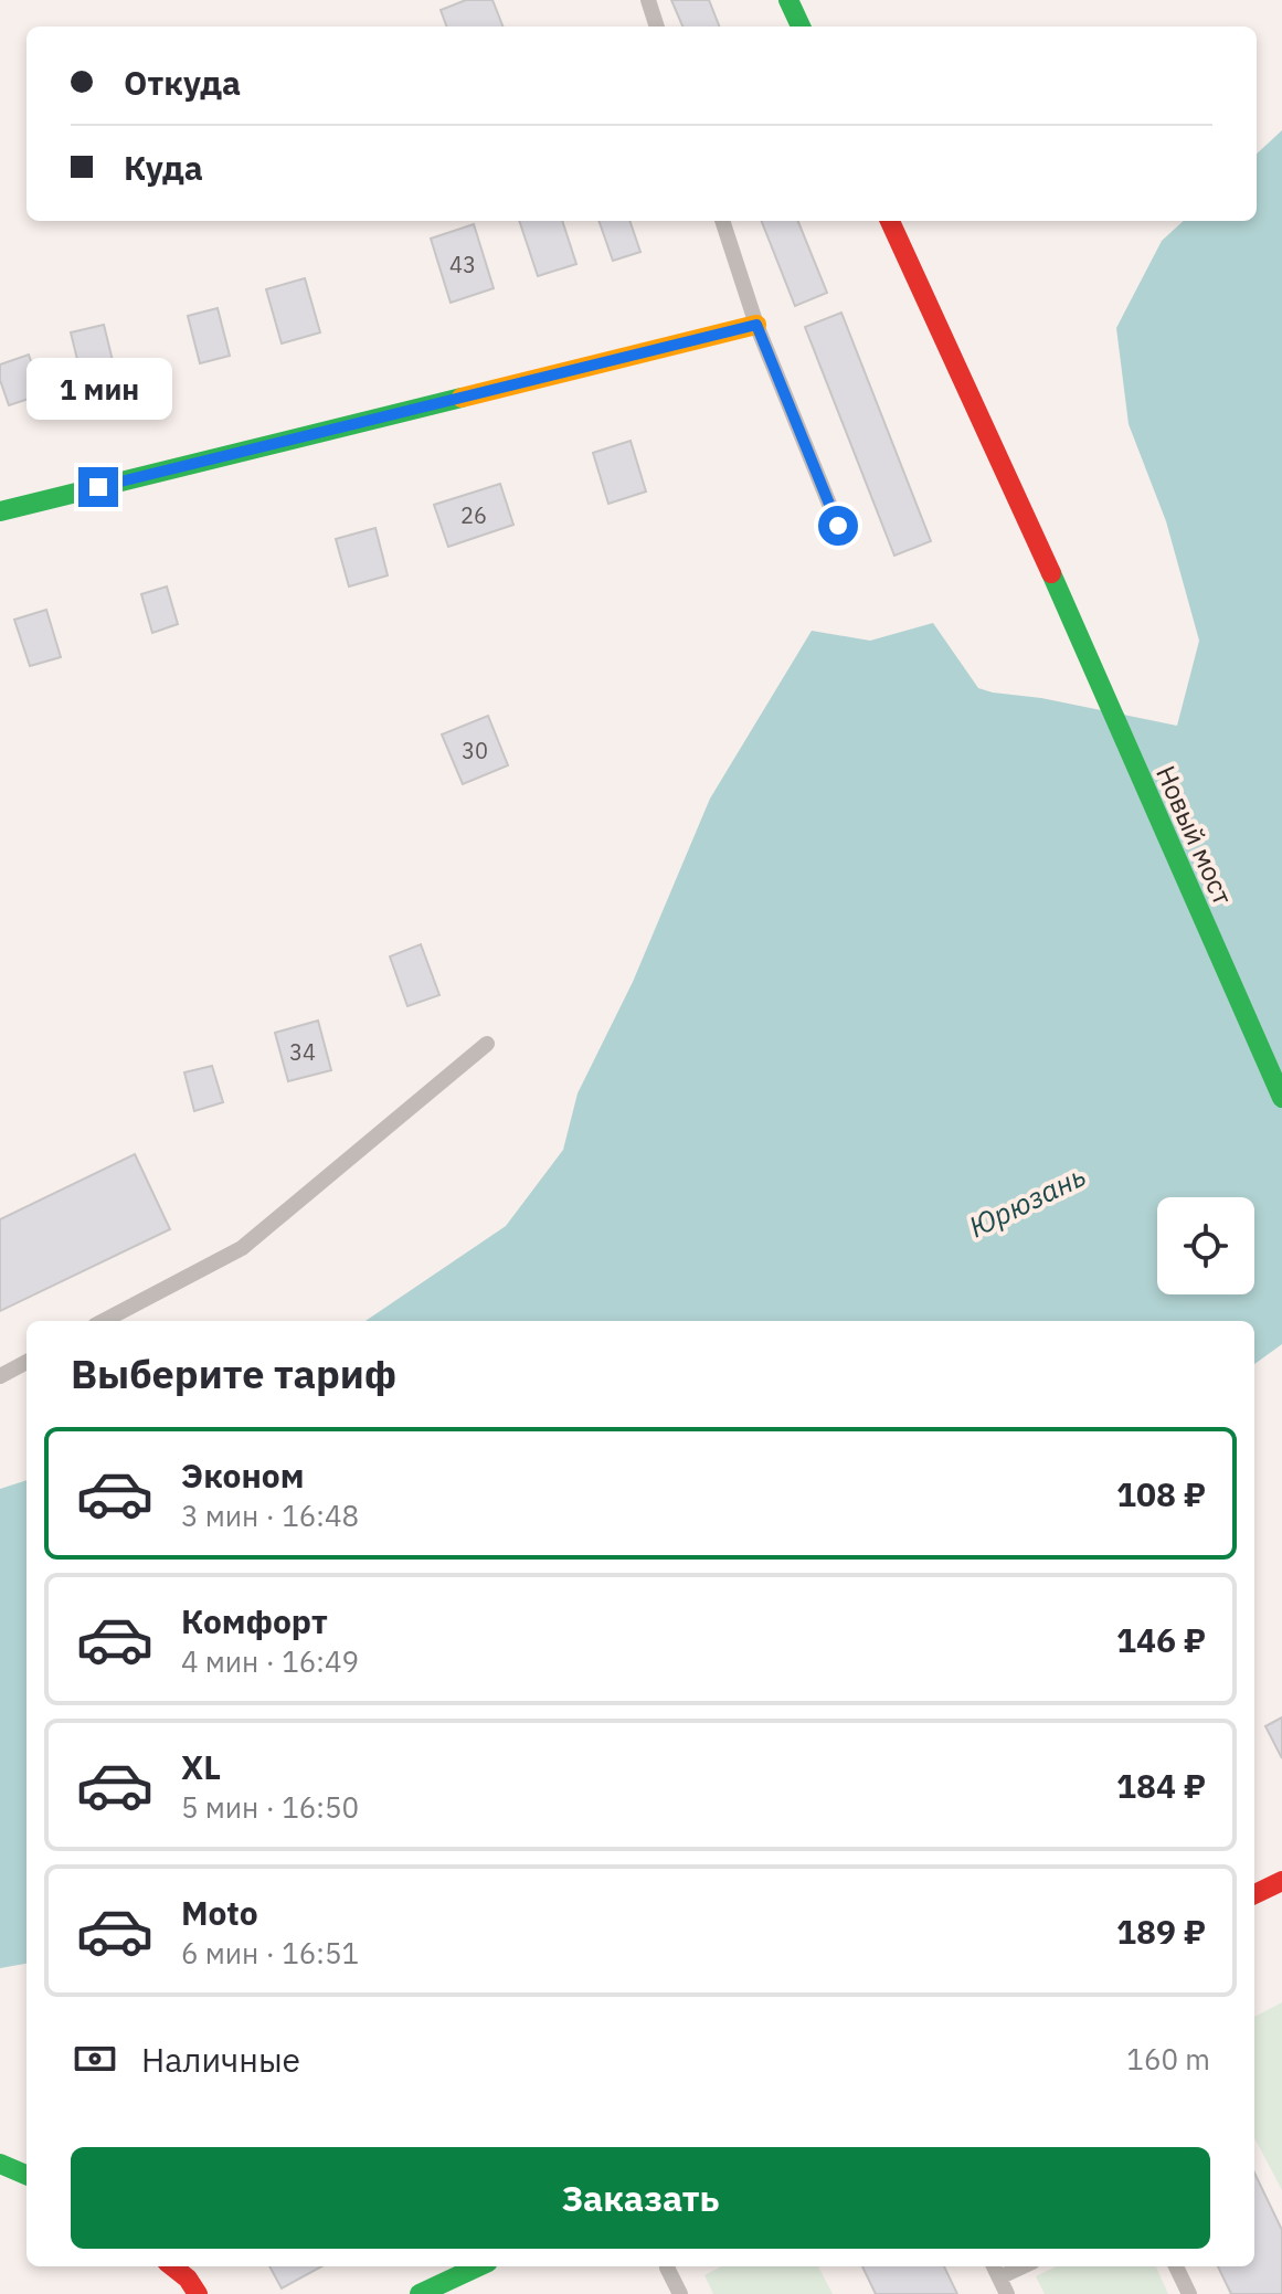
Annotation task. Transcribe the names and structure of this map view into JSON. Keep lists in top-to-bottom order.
{
  "streets": {
    "main road": ["Новый мост"]
  },
  "water": ["Юрюзань"],
  "house_numbers": [
    "43",
    "26",
    "30",
    "34"
  ],
  "page": {
    "banner": ["Откуда", "Куда"],
    "bubble": "1 мин",
    "heading": "Выберите тариф",
    "list": [
      {
        "name": "Эконом",
        "note": "3 мин · 16:48",
        "value": "108 ₽"
      },
      {
        "name": "Комфорт",
        "note": "4 мин · 16:49",
        "value": "146 ₽"
      },
      {
        "name": "XL",
        "note": "5 мин · 16:50",
        "value": "184 ₽"
      },
      {
        "name": "Moto",
        "note": "6 мин · 16:51",
        "value": "189 ₽"
      }
    ],
    "pay": ["Наличные", "160 m"],
    "buttons": "Заказать"
  }
}
